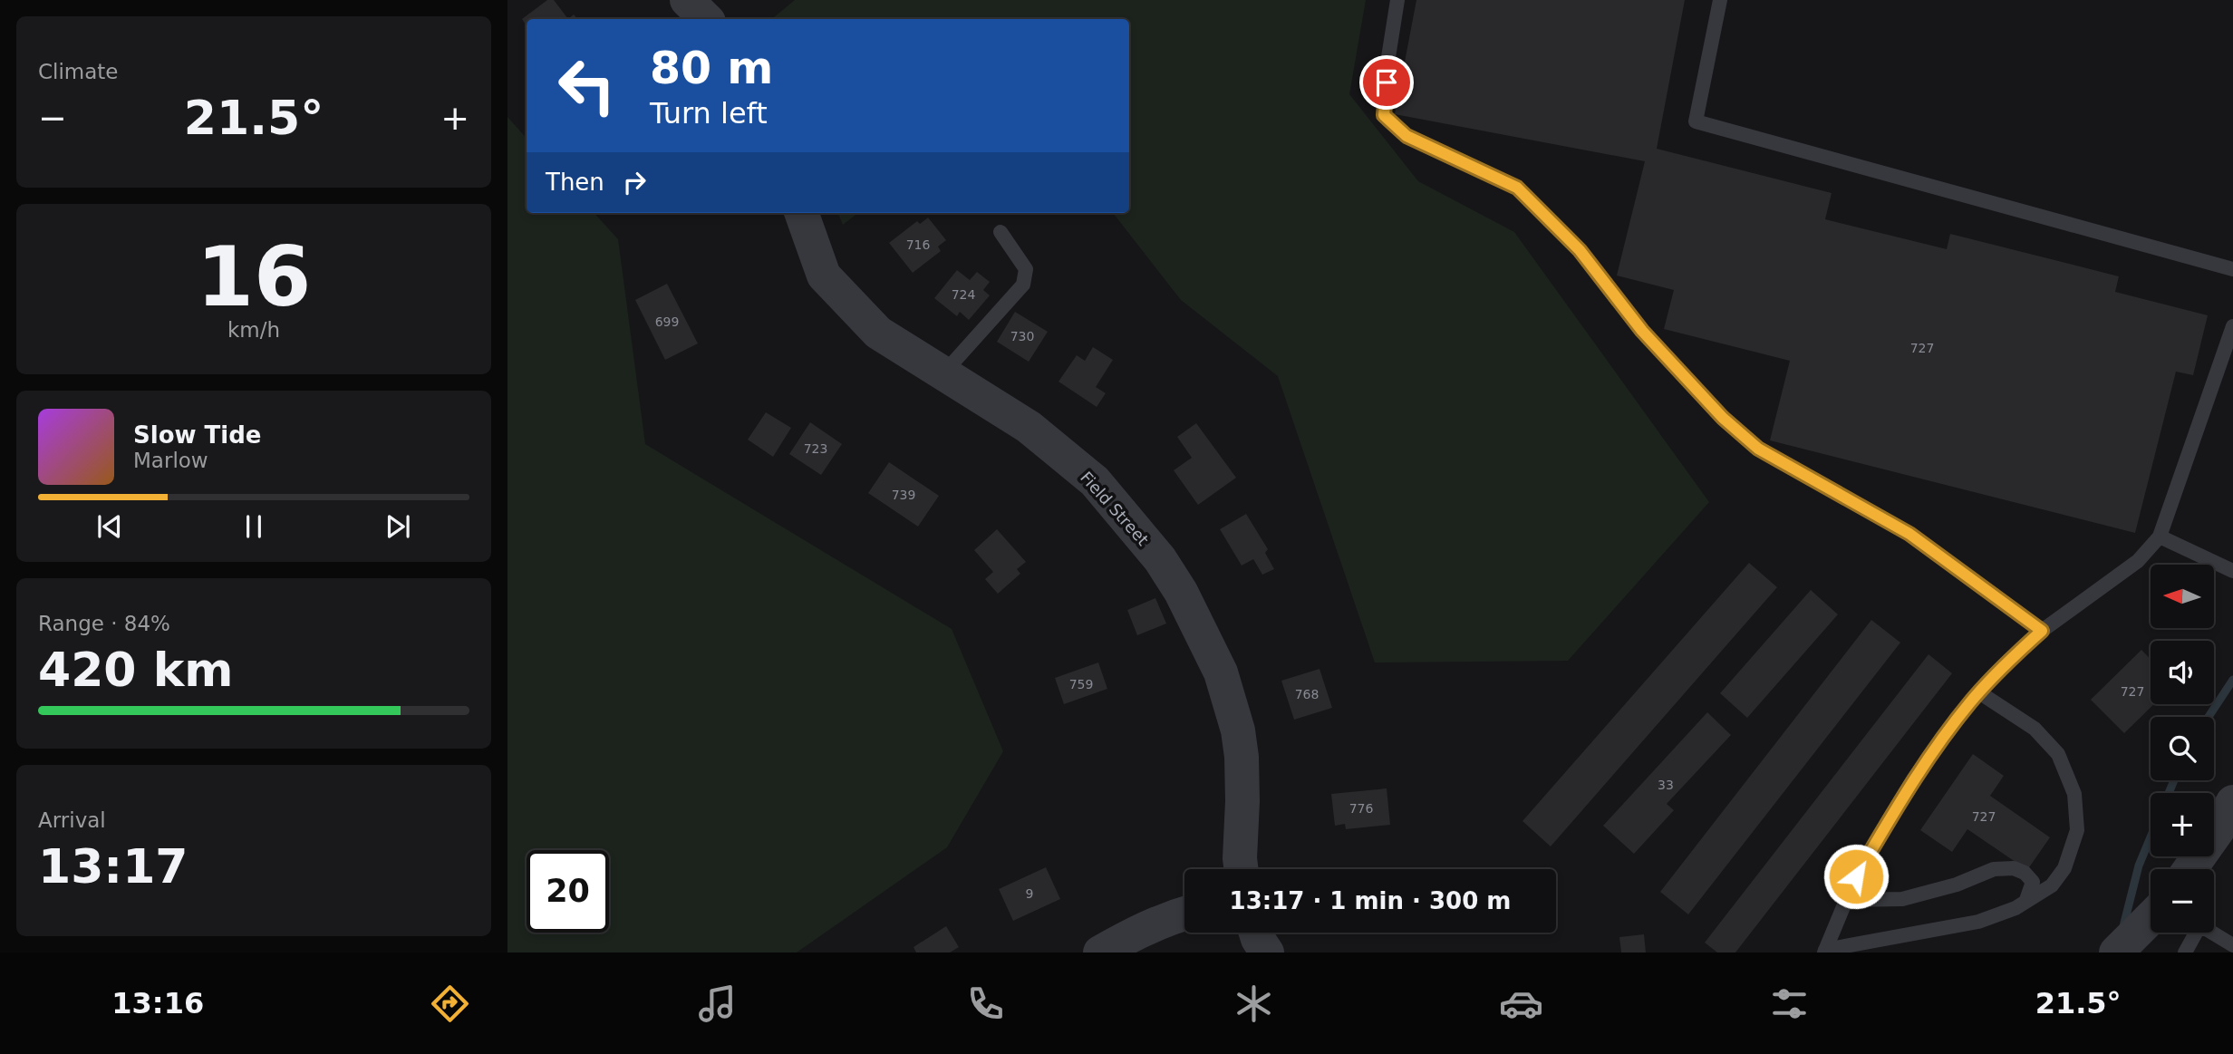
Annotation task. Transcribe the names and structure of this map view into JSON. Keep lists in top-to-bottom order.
{
  "streets": {
    "street": ["Field Street"]
  },
  "house_numbers": [
    "716",
    "724",
    "699",
    "730",
    "727",
    "723",
    "739",
    "759",
    "727",
    "768",
    "33",
    "776",
    "727",
    "9"
  ],
  "north": "left",
  "page": {
    "tile": [
      "Climate",
      ["16", "km/h"],
      ["Range · 84%", "420 km"],
      ["Arrival", "13:17"]
    ],
    "turn": ["80 m", "Turn left"],
    "heat": ["−", "21.5°", "+"],
    "then": "Then",
    "song": ["Slow Tide", "Marlow"],
    "map_buttons": ["+", "−"],
    "limit": "20",
    "trip": "13:17 · 1 min · 300 m",
    "tabs": ["13:16", "21.5°"]
  }
}
